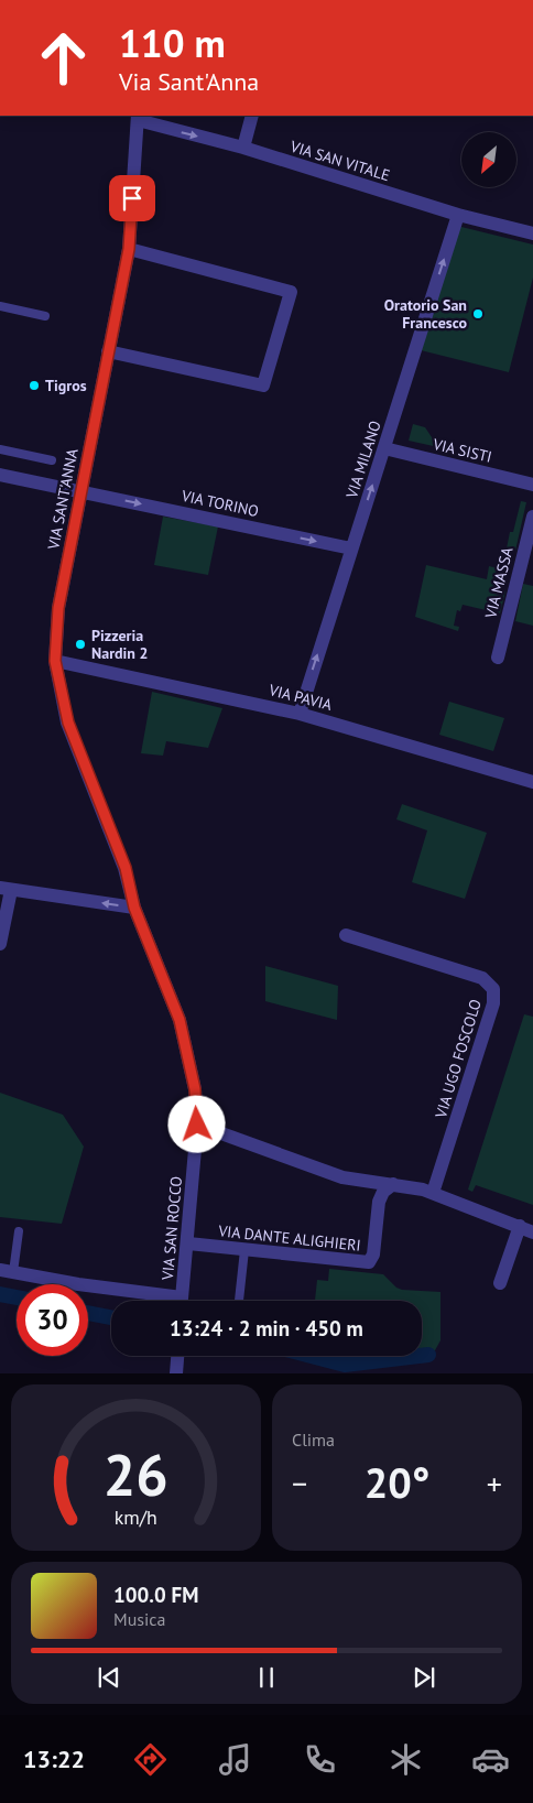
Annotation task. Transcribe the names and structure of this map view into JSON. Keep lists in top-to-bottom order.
{
  "streets": {
    "street": [
      "VIA SAN VITALE",
      "VIA SISTI",
      "VIA MILANO",
      "VIA SANT'ANNA",
      "VIA TORINO",
      "VIA MASSA",
      "VIA PAVIA",
      "VIA UGO FOSCOLO",
      "VIA SAN ROCCO",
      "VIA DANTE ALIGHIERI"
    ]
  },
  "crossings": [
    ["VIA SAN VITALE", "VIA MILANO"],
    ["VIA SAN VITALE", "VIA SANT'ANNA"],
    ["VIA SISTI", "VIA MILANO"],
    ["VIA MILANO", "VIA TORINO"],
    ["VIA MILANO", "VIA PAVIA"],
    ["VIA SANT'ANNA", "VIA TORINO"],
    ["VIA SANT'ANNA", "VIA PAVIA"],
    ["VIA SANT'ANNA", "VIA SAN ROCCO"],
    ["VIA SAN ROCCO", "VIA DANTE ALIGHIERI"]
  ],
  "one_way": ["VIA MILANO", "VIA TORINO"],
  "places": ["Oratorio San Francesco", "Tigros", "Pizzeria Nardin 2"],
  "north": "bottom left",
  "page": {
    "turn": ["110 m", "Via Sant'Anna"],
    "limit": "30",
    "trip": "13:24 · 2 min · 450 m",
    "tile": "Clima",
    "heat": ["−", "20°", "+"],
    "song": ["100.0 FM", "Musica"],
    "tabs": "13:22",
    "gauge": ["26", "km/h"]
  }
}
